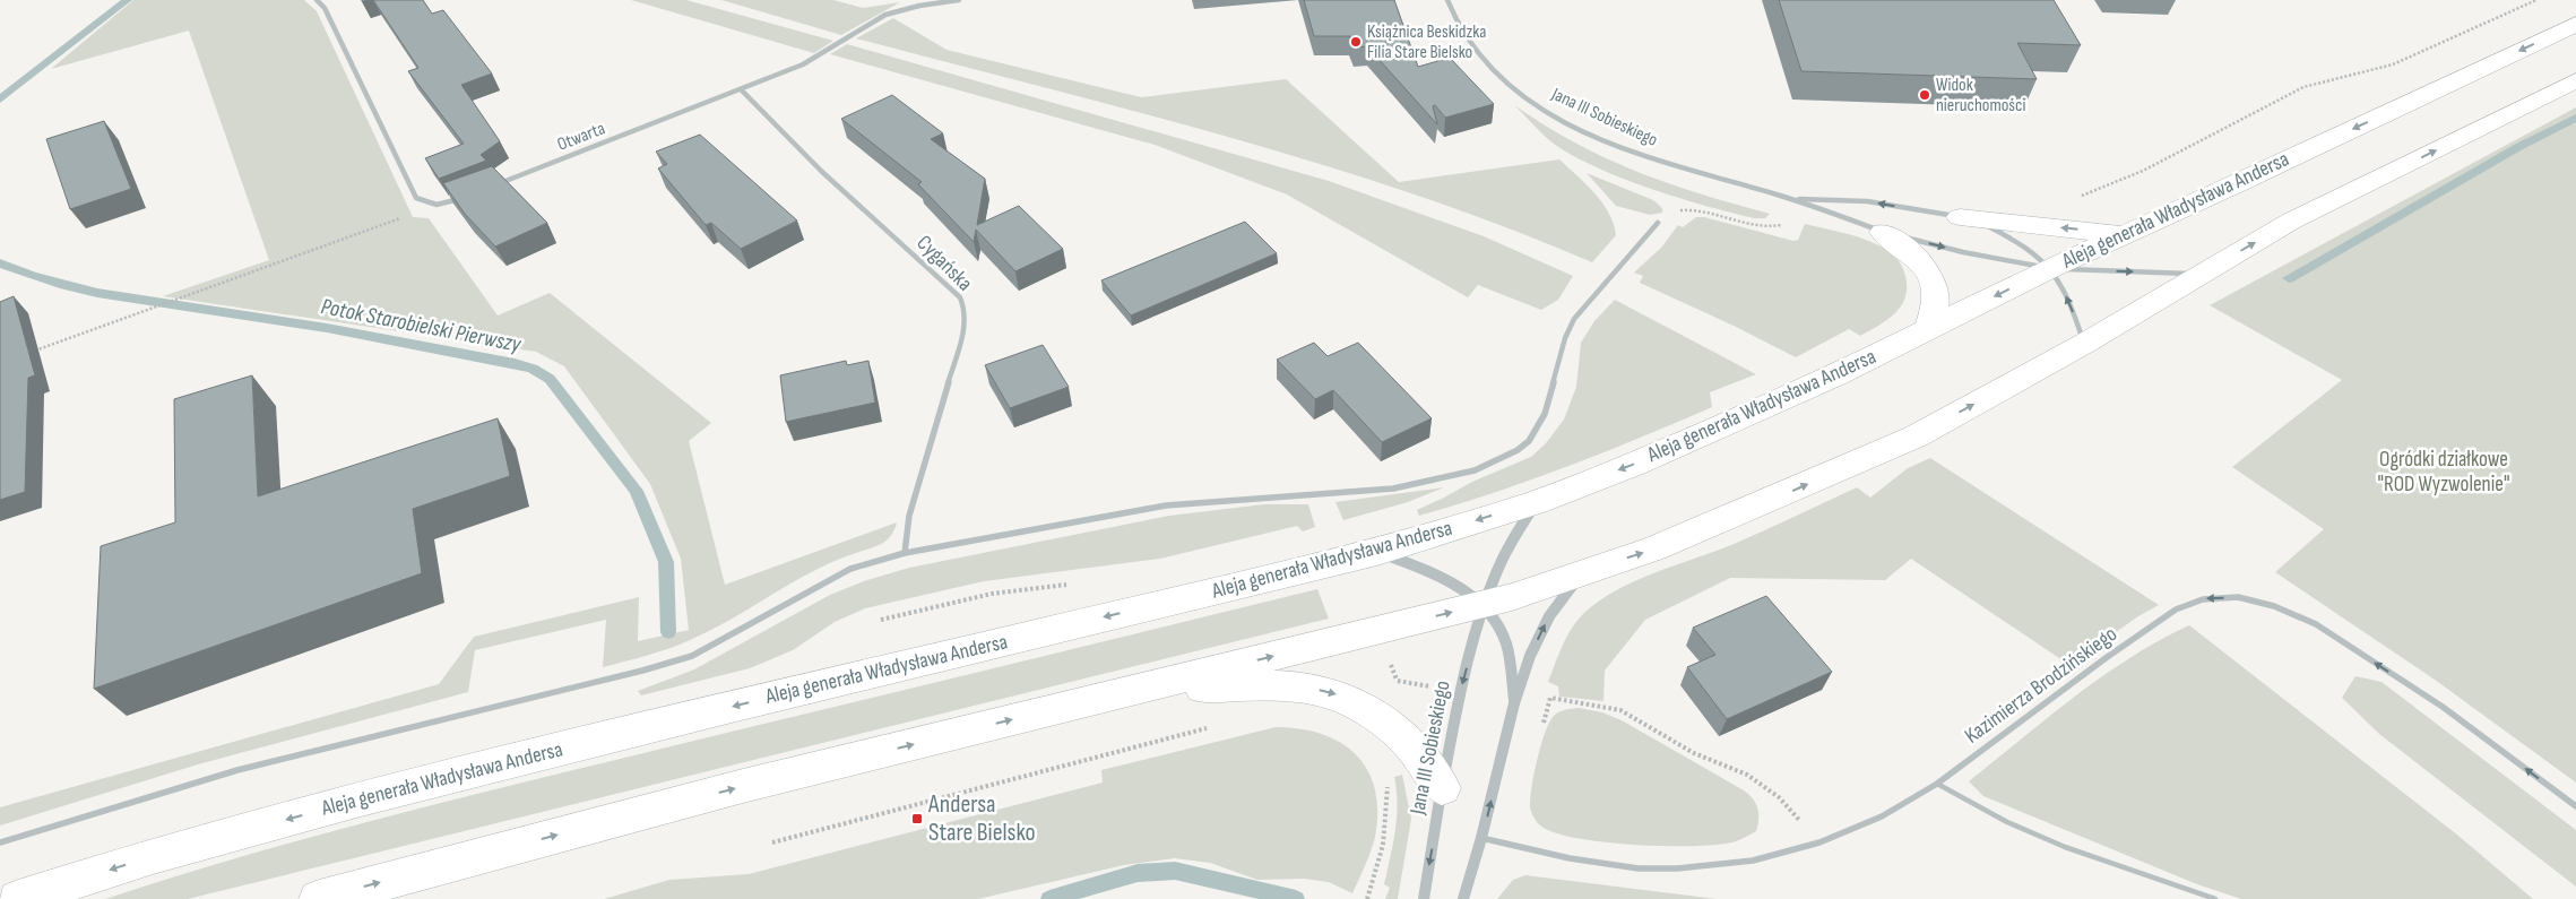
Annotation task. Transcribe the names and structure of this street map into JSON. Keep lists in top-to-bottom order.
{
  "streets": {
    "main road": ["Aleja generała Władysława Andersa"],
    "street": [
      "Jana III Sobieskiego",
      "Otwarta",
      "Cygańska",
      "Kazimierza Brodzińskiego"
    ]
  },
  "crossings": [
    ["Jana III Sobieskiego", "Aleja generała Władysława Andersa"],
    ["Otwarta", "Cygańska"]
  ],
  "one_way": ["Kazimierza Brodzińskiego"],
  "water": ["Potok Starobielski Pierwszy"],
  "parks": ["Ogródki działkowe \"ROD Wyzwolenie\""],
  "places": {
    "other": ["Książnica Beskidzka Filia Stare Bielsko", "Widok nieruchomości"],
    "transit": ["Andersa Stare Bielsko"]
  }
}
